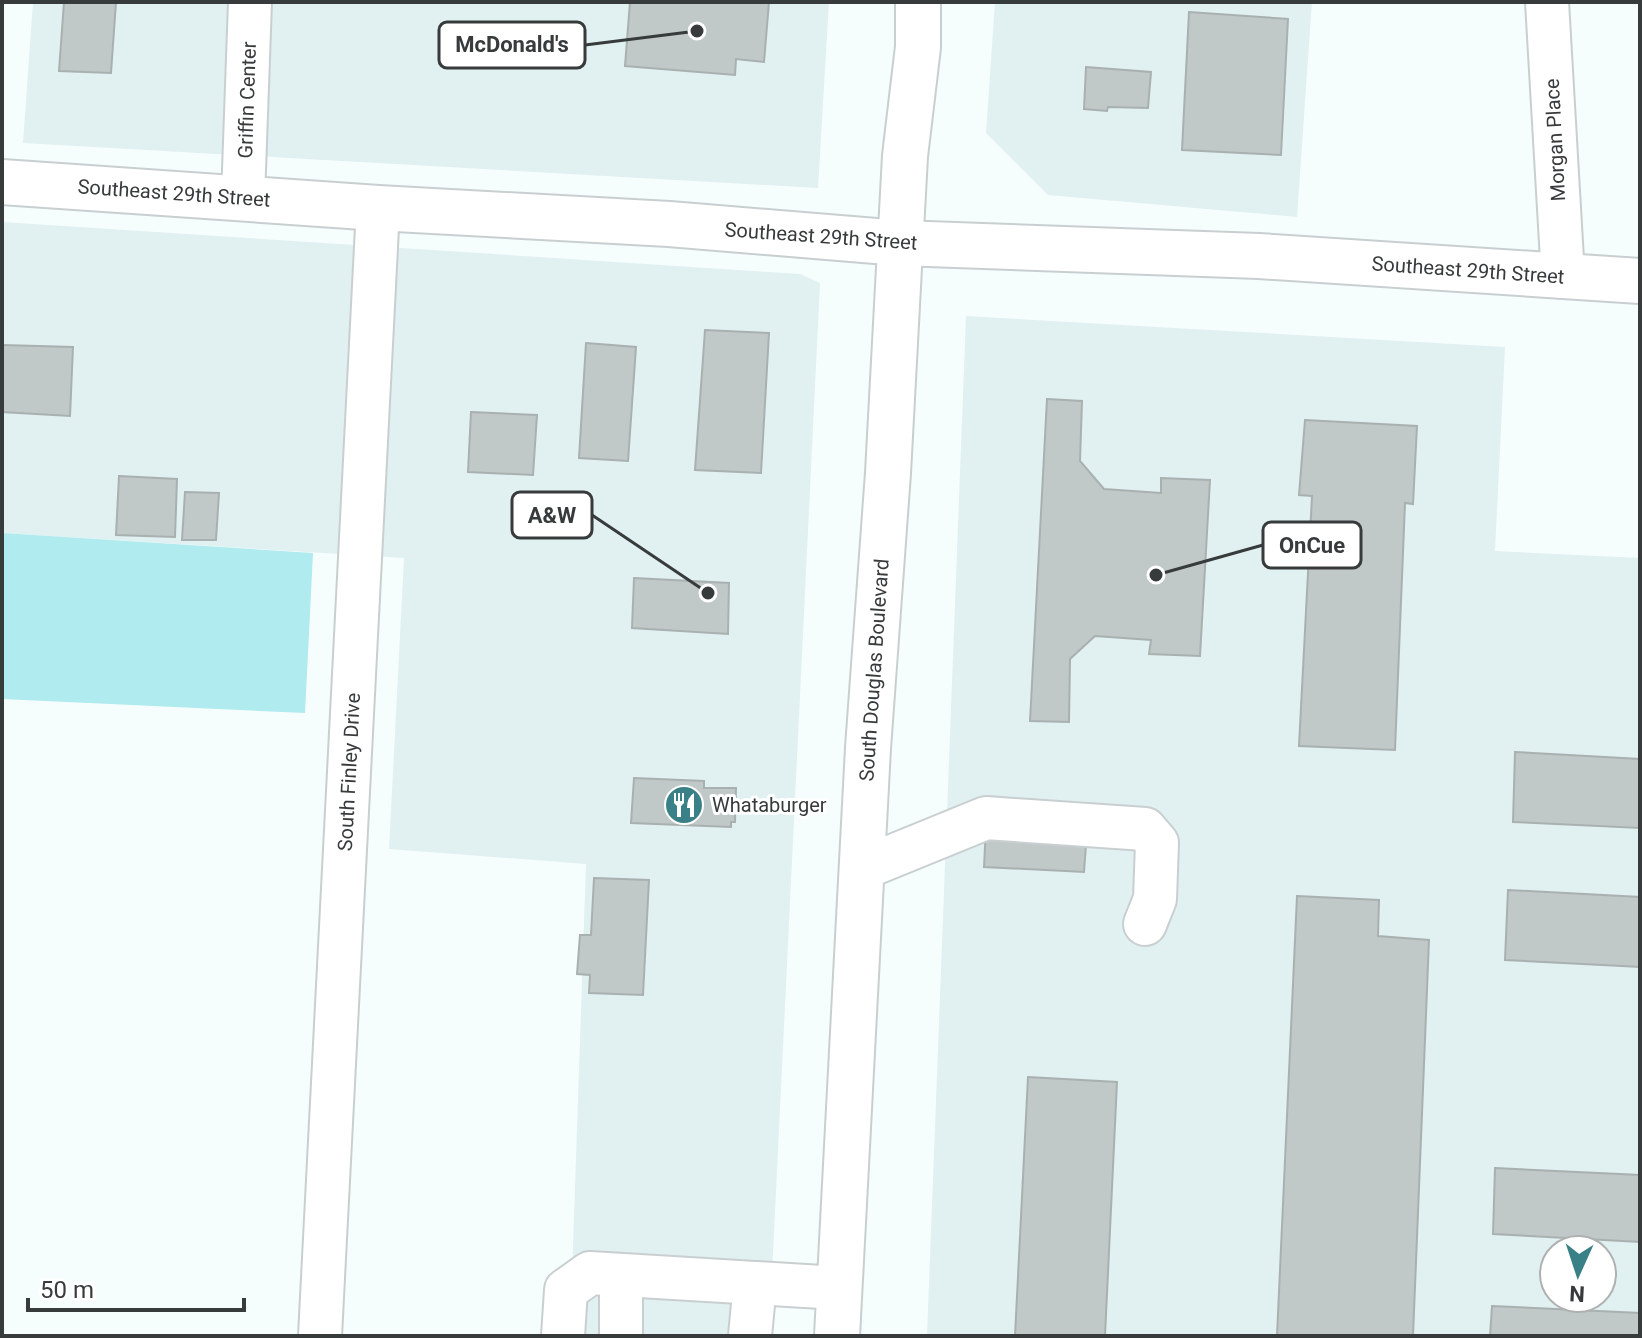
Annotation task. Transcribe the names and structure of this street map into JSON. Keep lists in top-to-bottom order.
{
  "streets": {
    "main road": ["Southeast 29th Street", "South Douglas Boulevard"],
    "street": ["Griffin Center", "Morgan Place", "South Finley Drive"]
  },
  "crossings": [
    ["Griffin Center", "Southeast 29th Street"],
    ["Morgan Place", "Southeast 29th Street"],
    ["Southeast 29th Street", "South Douglas Boulevard"],
    ["Southeast 29th Street", "South Finley Drive"]
  ],
  "places": {
    "other": ["McDonald's", "OnCue", "A&W"],
    "restaurant": ["Whataburger"]
  },
  "scale_bar": "50 m",
  "north": "bottom"
}
